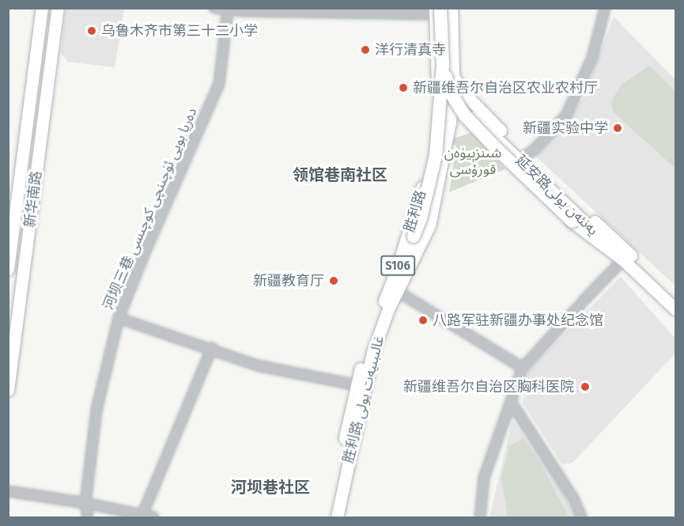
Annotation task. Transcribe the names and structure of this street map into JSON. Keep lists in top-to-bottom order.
{
  "streets": {
    "main road": [
      "延安路يەنئەن يولى",
      "新华南路",
      "胜利路",
      "S106",
      "胜利路 غالىبىيەت يولى"
    ],
    "street": ["河坝三巷 دەريا بويى ئۈچىنچى كوچىسى"]
  },
  "crossings": [
    ["延安路يەنئەن يولى", "胜利路"],
    ["延安路يەنئەن يولى", "胜利路 غالىبىيەت يولى"]
  ],
  "districts": ["领馆巷南社区", "河坝巷社区"],
  "parks": ["شىنزېيۈەن قورۇسى"],
  "places": [
    "乌鲁木齐市第三十二小学",
    "洋行清真寺",
    "新疆维吾尔自治区农业农村厅",
    "新疆实验中学",
    "新疆教育厅",
    "八路军驻新疆办事处纪念馆",
    "新疆维吾尔自治区胸科医院"
  ]
}
